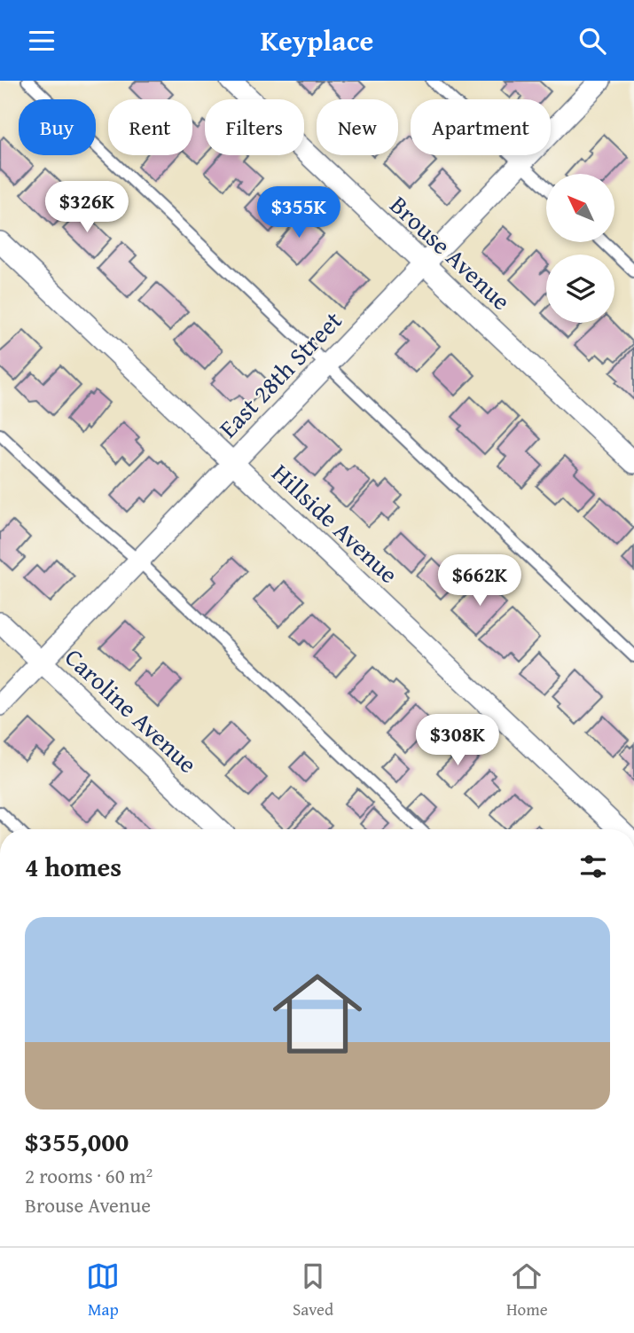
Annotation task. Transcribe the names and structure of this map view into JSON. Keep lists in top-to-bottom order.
{
  "streets": {
    "street": [
      "Brouse Avenue",
      "East 28th Street",
      "Hillside Avenue",
      "Caroline Avenue"
    ]
  },
  "crossings": [
    ["Brouse Avenue", "East 28th Street"],
    ["East 28th Street", "Hillside Avenue"],
    ["East 28th Street", "Caroline Avenue"]
  ],
  "north": "top left",
  "page": {
    "header": "Keyplace",
    "chip": [
      "Buy",
      "Rent",
      "Filters",
      "New",
      "Apartment"
    ],
    "price": [
      "$326K",
      "$355K",
      "$662K",
      "$308K"
    ],
    "heading": "4 homes",
    "list": [
      {
        "name": "$355,000",
        "note": "2 rooms · 60 m² · Brouse Avenue"
      }
    ],
    "tabs": ["Map", "Saved", "Home"]
  }
}
